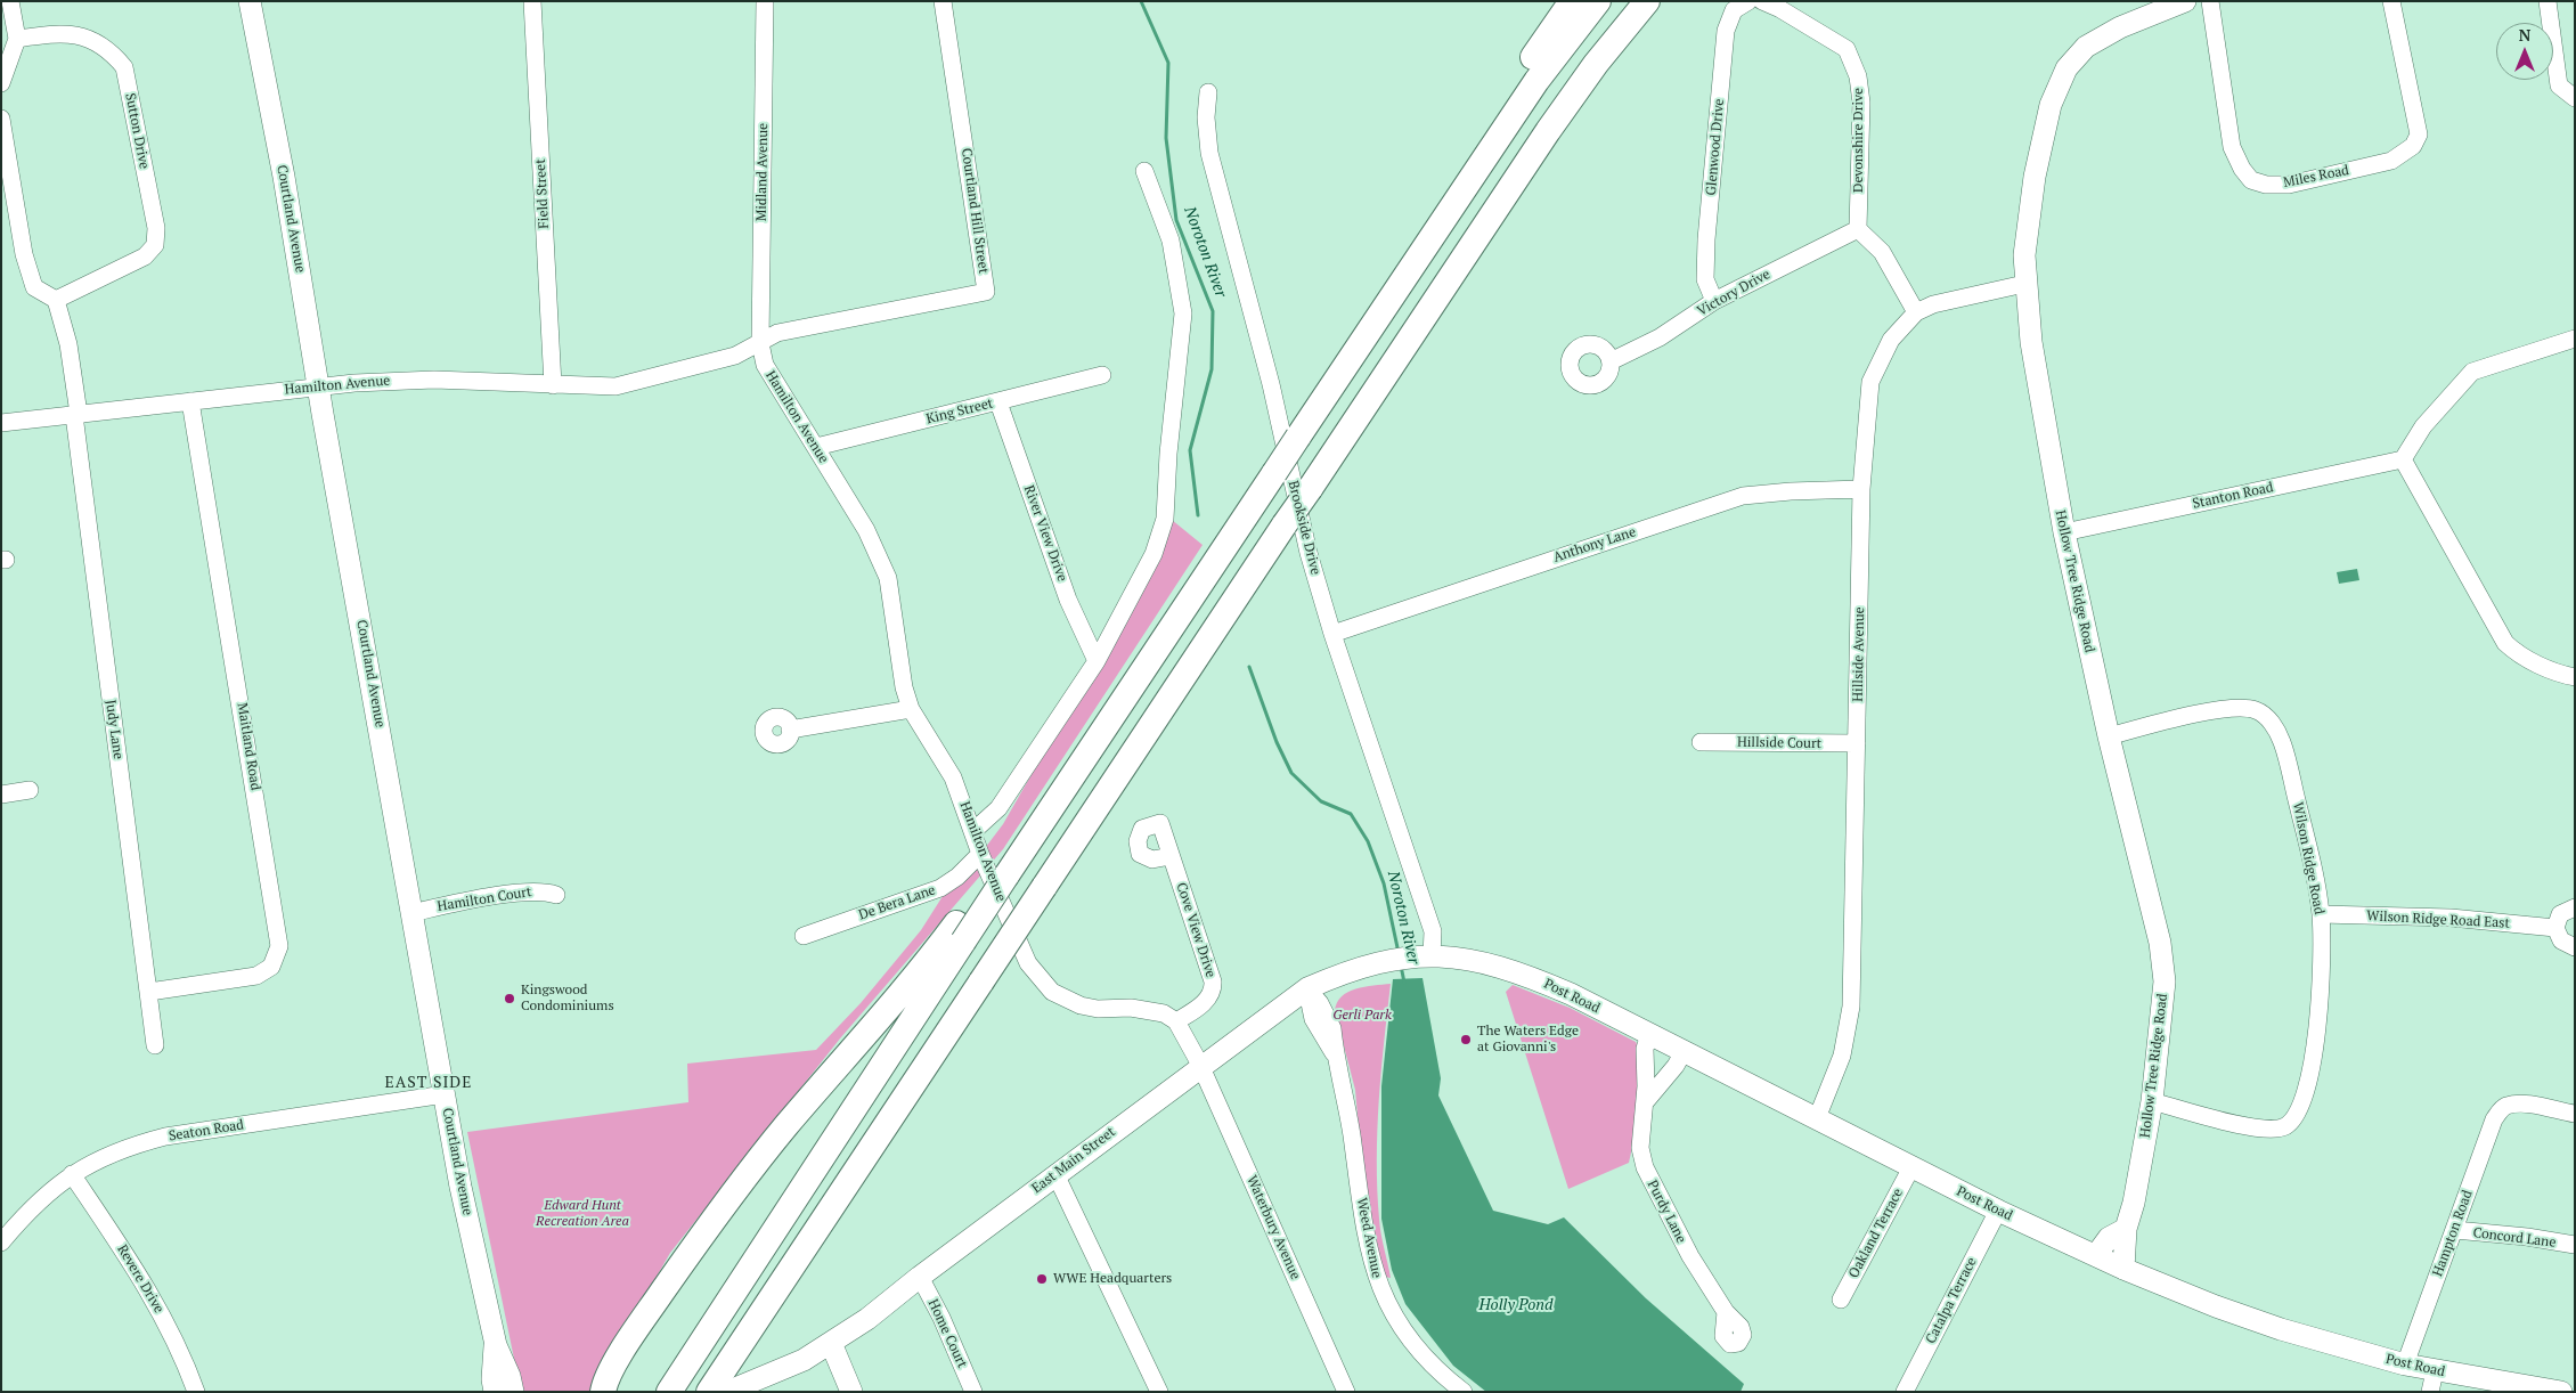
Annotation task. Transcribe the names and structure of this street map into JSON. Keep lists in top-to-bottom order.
{
  "streets": {
    "main road": [
      "Courtland Avenue",
      "Hollow Tree Ridge Road",
      "Post Road",
      "East Main Street"
    ],
    "street": [
      "Sutton Drive",
      "Devonshire Drive",
      "Glenwood Drive",
      "Midland Avenue",
      "Miles Road",
      "Field Street",
      "Courtland Hill Street",
      "Victory Drive",
      "Hamilton Avenue",
      "King Street",
      "Stanton Road",
      "Brookside Drive",
      "River View Drive",
      "Anthony Lane",
      "Hillside Avenue",
      "Judy Lane",
      "Hillside Court",
      "Maitland Road",
      "Wilson Ridge Road",
      "Hamilton Court",
      "De Bera Lane",
      "Wilson Ridge Road East",
      "Cove View Drive",
      "Seaton Road",
      "Purdy Lane",
      "Waterbury Avenue",
      "Oakland Terrace",
      "Hampton Road",
      "Weed Avenue",
      "Concord Lane",
      "Revere Drive",
      "Catalpa Terrace",
      "Home Court"
    ]
  },
  "crossings": [
    ["Devonshire Drive", "Victory Drive"],
    ["Glenwood Drive", "Victory Drive"],
    ["Midland Avenue", "Courtland Hill Street"],
    ["Midland Avenue", "Hamilton Avenue"],
    ["Field Street", "Hamilton Avenue"],
    ["Courtland Hill Street", "Hamilton Avenue"],
    ["Courtland Avenue", "Hamilton Avenue"],
    ["Courtland Avenue", "Hamilton Court"],
    ["Courtland Avenue", "Seaton Road"],
    ["Hamilton Avenue", "King Street"],
    ["Hamilton Avenue", "Judy Lane"],
    ["Hamilton Avenue", "Maitland Road"],
    ["Hamilton Avenue", "De Bera Lane"],
    ["Hamilton Avenue", "Cove View Drive"],
    ["King Street", "River View Drive"],
    ["Stanton Road", "Hollow Tree Ridge Road"],
    ["Brookside Drive", "Anthony Lane"],
    ["Brookside Drive", "Post Road"],
    ["Brookside Drive", "East Main Street"],
    ["Anthony Lane", "Hillside Avenue"],
    ["Hollow Tree Ridge Road", "Hillside Avenue"],
    ["Hollow Tree Ridge Road", "Wilson Ridge Road"],
    ["Hollow Tree Ridge Road", "Post Road"],
    ["Hillside Avenue", "Hillside Court"],
    ["Hillside Avenue", "Post Road"],
    ["Judy Lane", "Maitland Road"],
    ["Wilson Ridge Road", "Wilson Ridge Road East"],
    ["Post Road", "East Main Street"],
    ["Post Road", "Purdy Lane"],
    ["Post Road", "Oakland Terrace"],
    ["Post Road", "Hampton Road"],
    ["Post Road", "Catalpa Terrace"],
    ["Seaton Road", "Revere Drive"],
    ["East Main Street", "Waterbury Avenue"],
    ["East Main Street", "Weed Avenue"],
    ["East Main Street", "Home Court"],
    ["Hampton Road", "Concord Lane"]
  ],
  "districts": ["EAST SIDE"],
  "water": ["Noroton River", "Holly Pond"],
  "parks": ["Gerli Park", "Edward Hunt Recreation Area"],
  "places": ["Kingswood Condominiums", "The Waters Edge at Giovanni's", "WWE Headquarters"],
  "north": "top"
}
